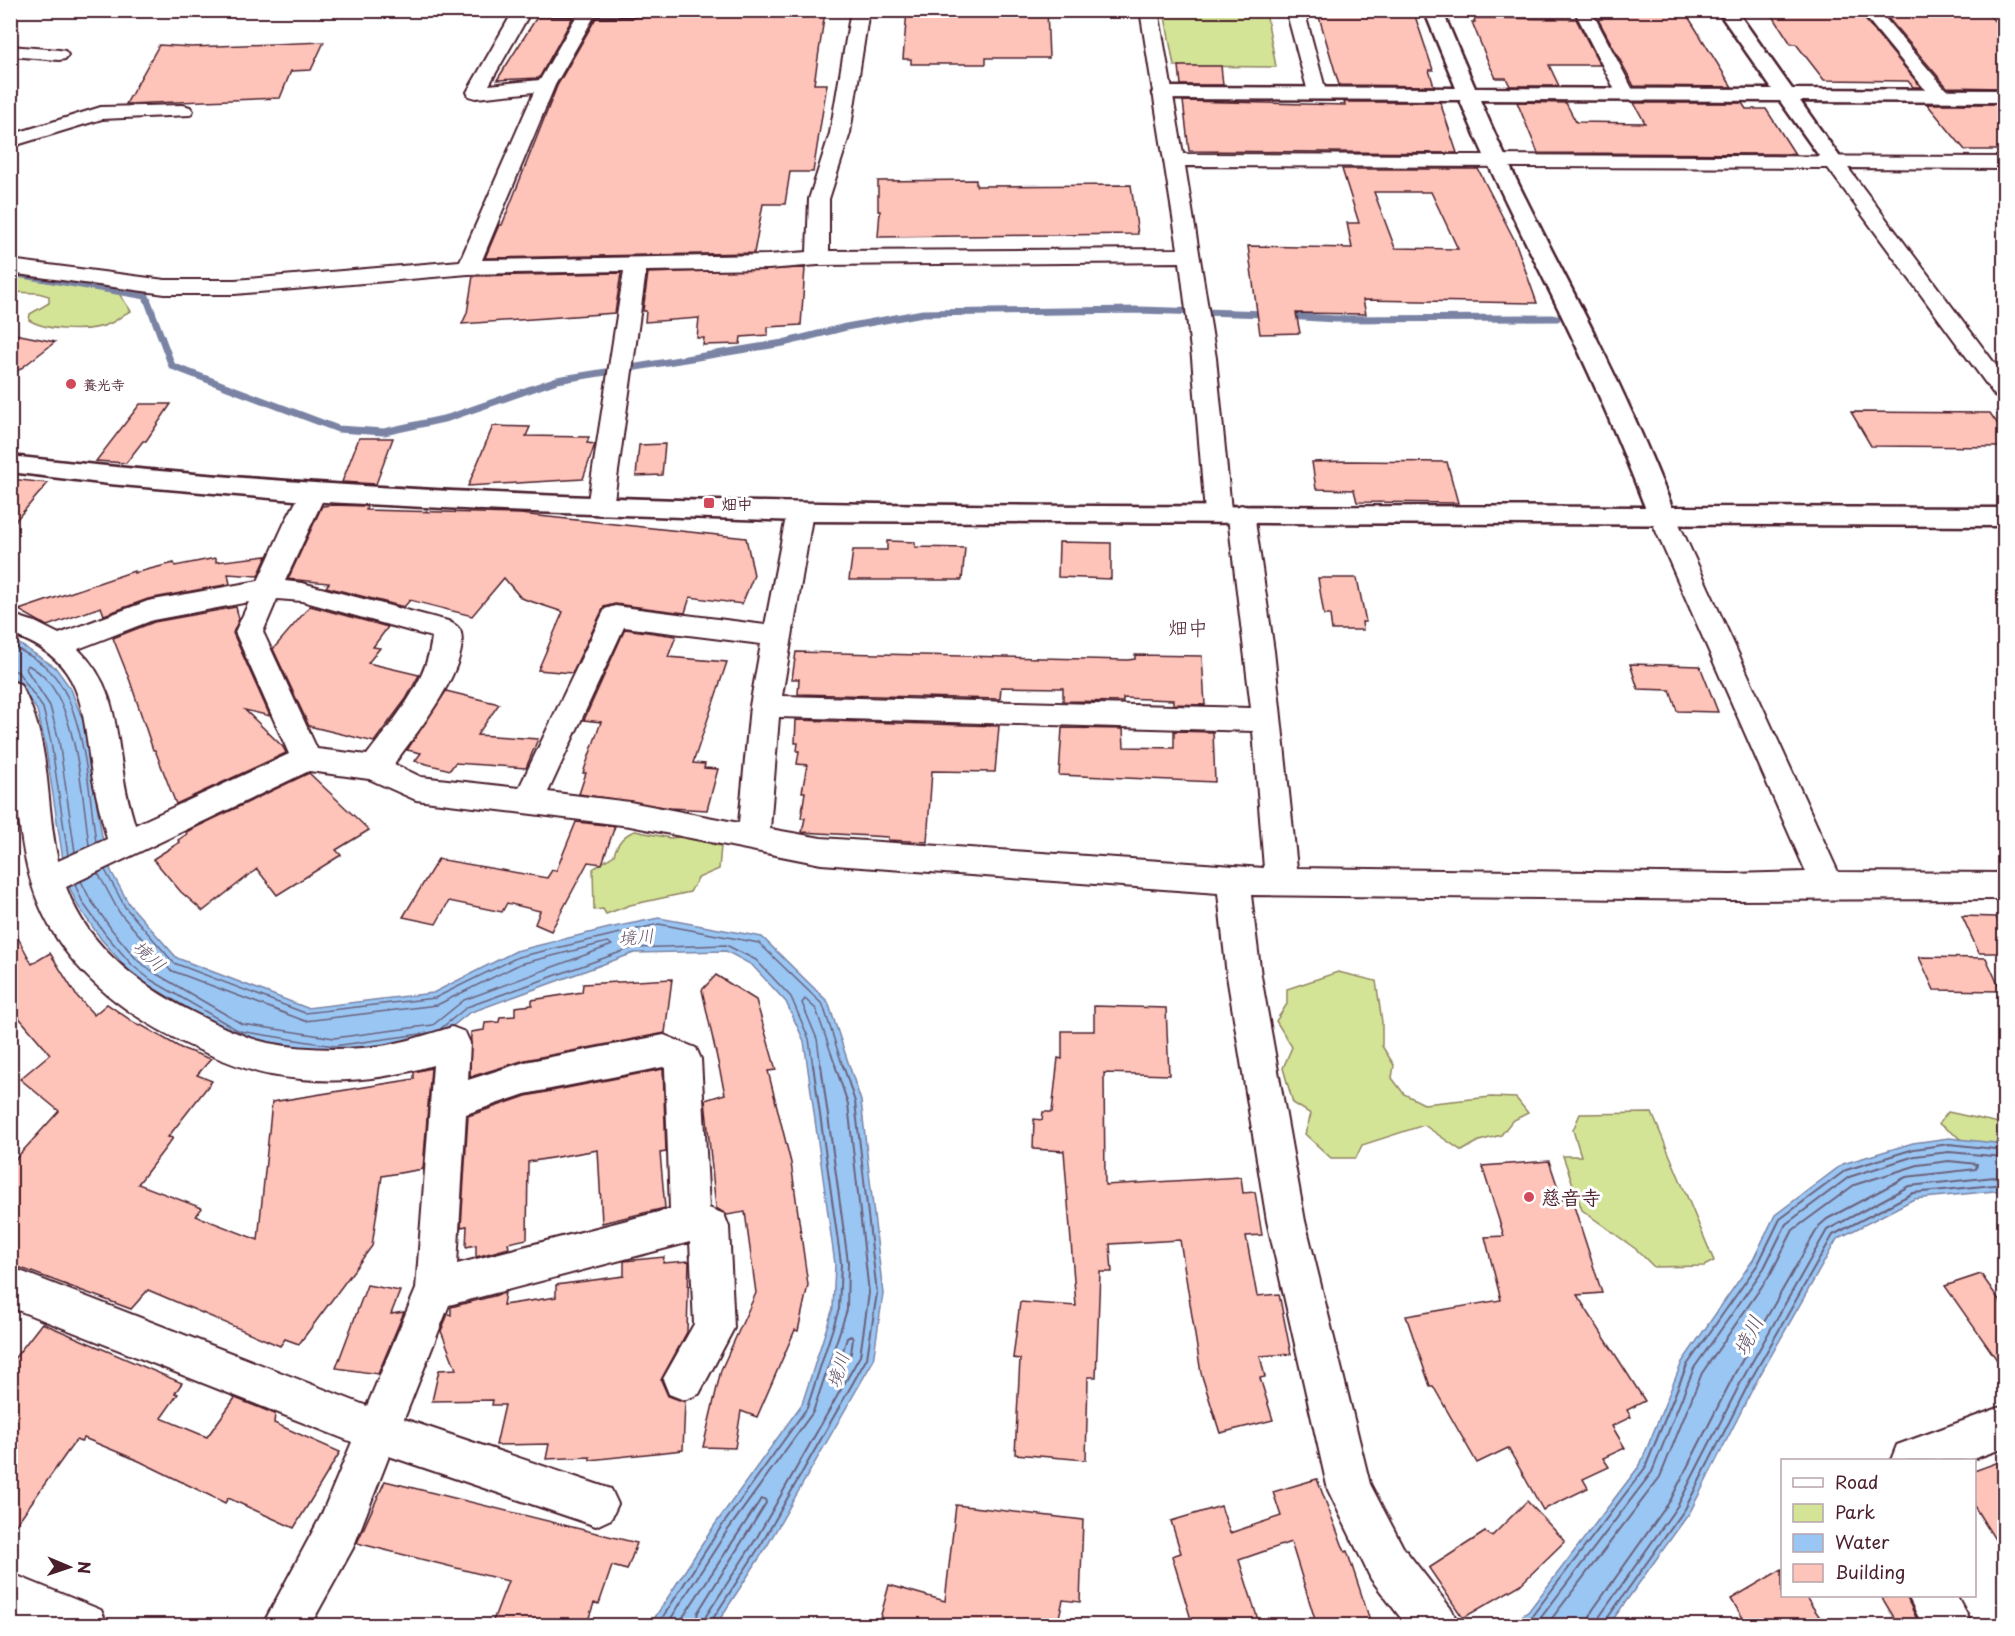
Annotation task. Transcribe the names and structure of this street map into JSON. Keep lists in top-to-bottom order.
{
  "districts": ["畑中"],
  "water": ["境川"],
  "places": {
    "other": ["養光寺", "慈音寺"],
    "transit": ["畑中"]
  },
  "legend": [
    "Road",
    "Park",
    "Water",
    "Building"
  ],
  "north": "right"
}
